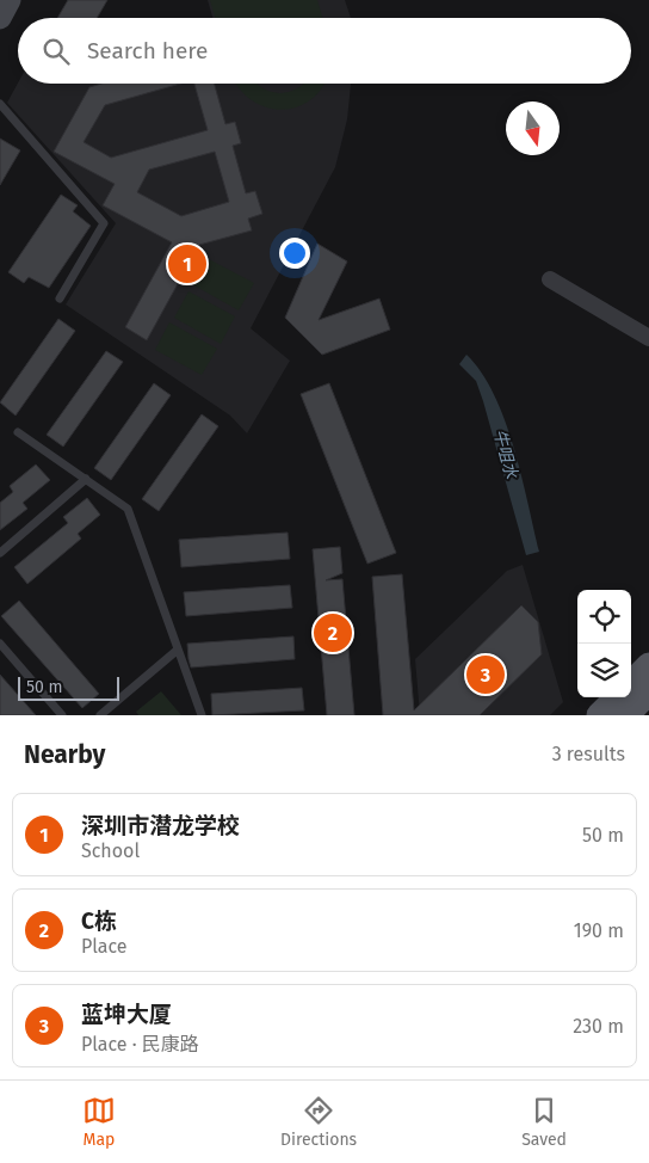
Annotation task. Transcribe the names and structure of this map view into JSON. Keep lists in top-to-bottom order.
{
  "water": ["牛咀水"],
  "scale_bar": "50 m",
  "north": "bottom",
  "page": {
    "search": "Search here",
    "pins": ["1", "2", "3"],
    "scale": "50 m",
    "heading": ["Nearby", "3 results"],
    "list": [
      {
        "mark": "1",
        "name": "深圳市潜龙学校",
        "note": "School",
        "value": "50 m"
      },
      {
        "mark": "2",
        "name": "C栋",
        "note": "Place",
        "value": "190 m"
      },
      {
        "mark": "3",
        "name": "蓝坤大厦",
        "note": "Place · 民康路",
        "value": "230 m"
      }
    ],
    "nav": ["Map", "Directions", "Saved"]
  }
}
